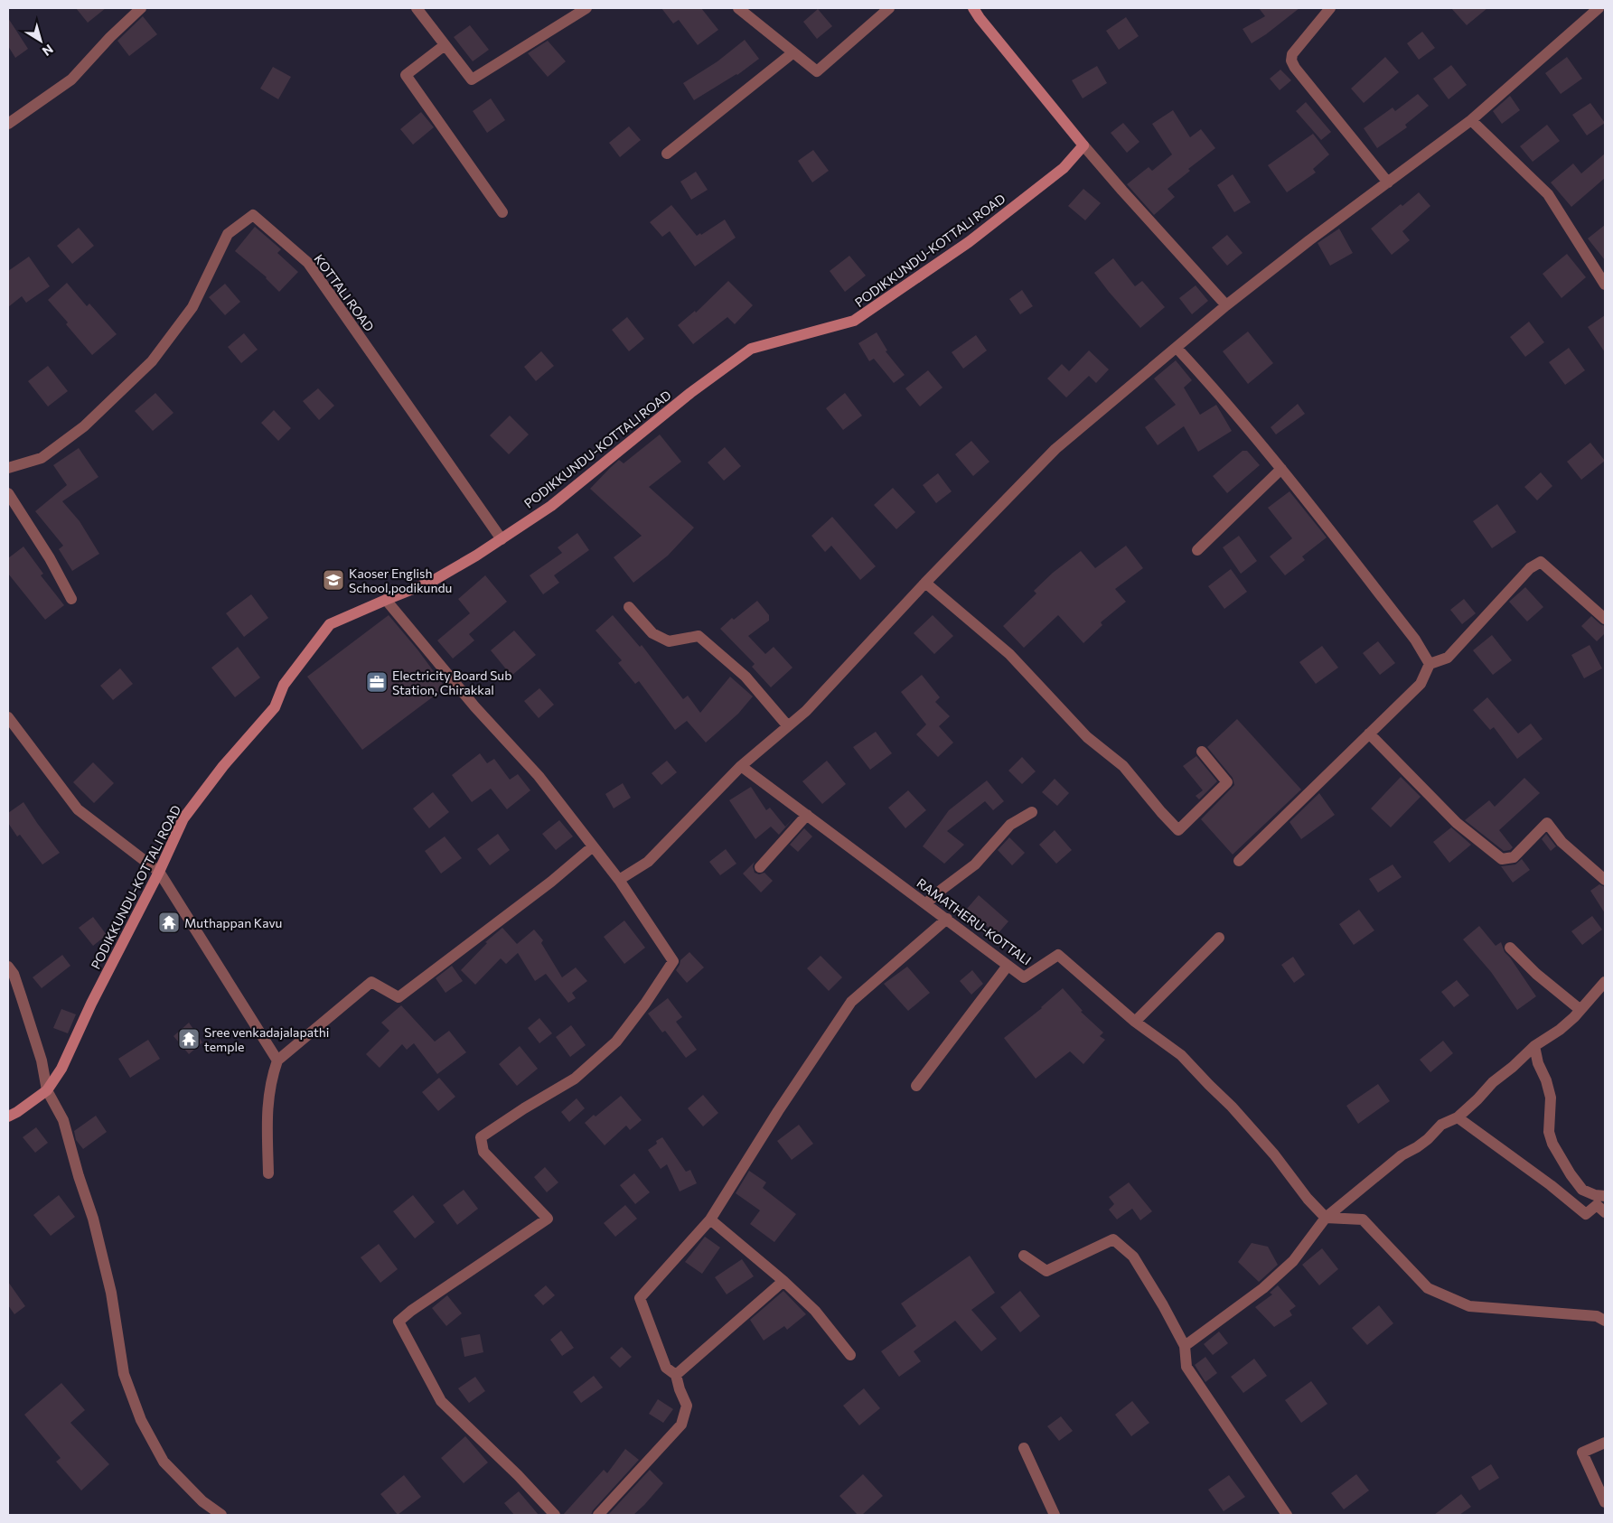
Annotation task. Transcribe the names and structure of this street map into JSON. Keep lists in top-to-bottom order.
{
  "streets": {
    "main road": ["PODIKKUNDU-KOTTALI ROAD"],
    "street": ["KOTTALI ROAD", "RAMATHERU-KOTTALI"]
  },
  "crossings": [
    ["PODIKKUNDU-KOTTALI ROAD", "KOTTALI ROAD"]
  ],
  "places": {
    "school or university": ["Kaoser English School,podikundu"],
    "office": ["Electricity Board Sub Station, Chirakkal"],
    "temple": ["Muthappan Kavu", "Sree venkadajalapathi temple"]
  },
  "north": "bottom right"
}
